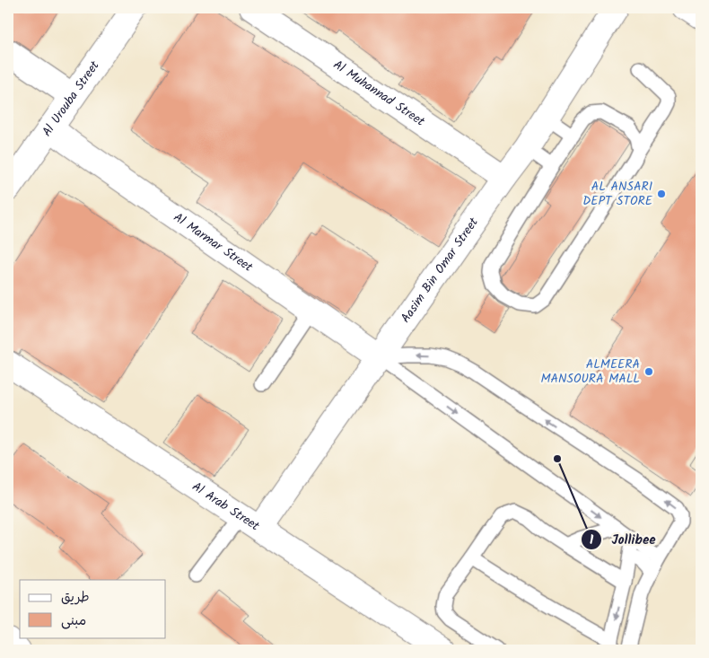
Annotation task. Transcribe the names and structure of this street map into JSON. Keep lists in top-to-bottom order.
{
  "streets": {
    "street": [
      "Al Muhannad Street",
      "Al Urouba Street",
      "Al Marmar Street",
      "Aasim Bin Omar Street",
      "Al Arab Street"
    ]
  },
  "crossings": [
    ["Al Muhannad Street", "Aasim Bin Omar Street"],
    ["Al Urouba Street", "Al Marmar Street"],
    ["Al Marmar Street", "Aasim Bin Omar Street"],
    ["Aasim Bin Omar Street", "Al Arab Street"]
  ],
  "places": ["AL ANSARI DEPT STORE", "ALMEERA MANSOURA MALL", "Jollibee"],
  "legend": ["طريق", "مبنى"]
}
